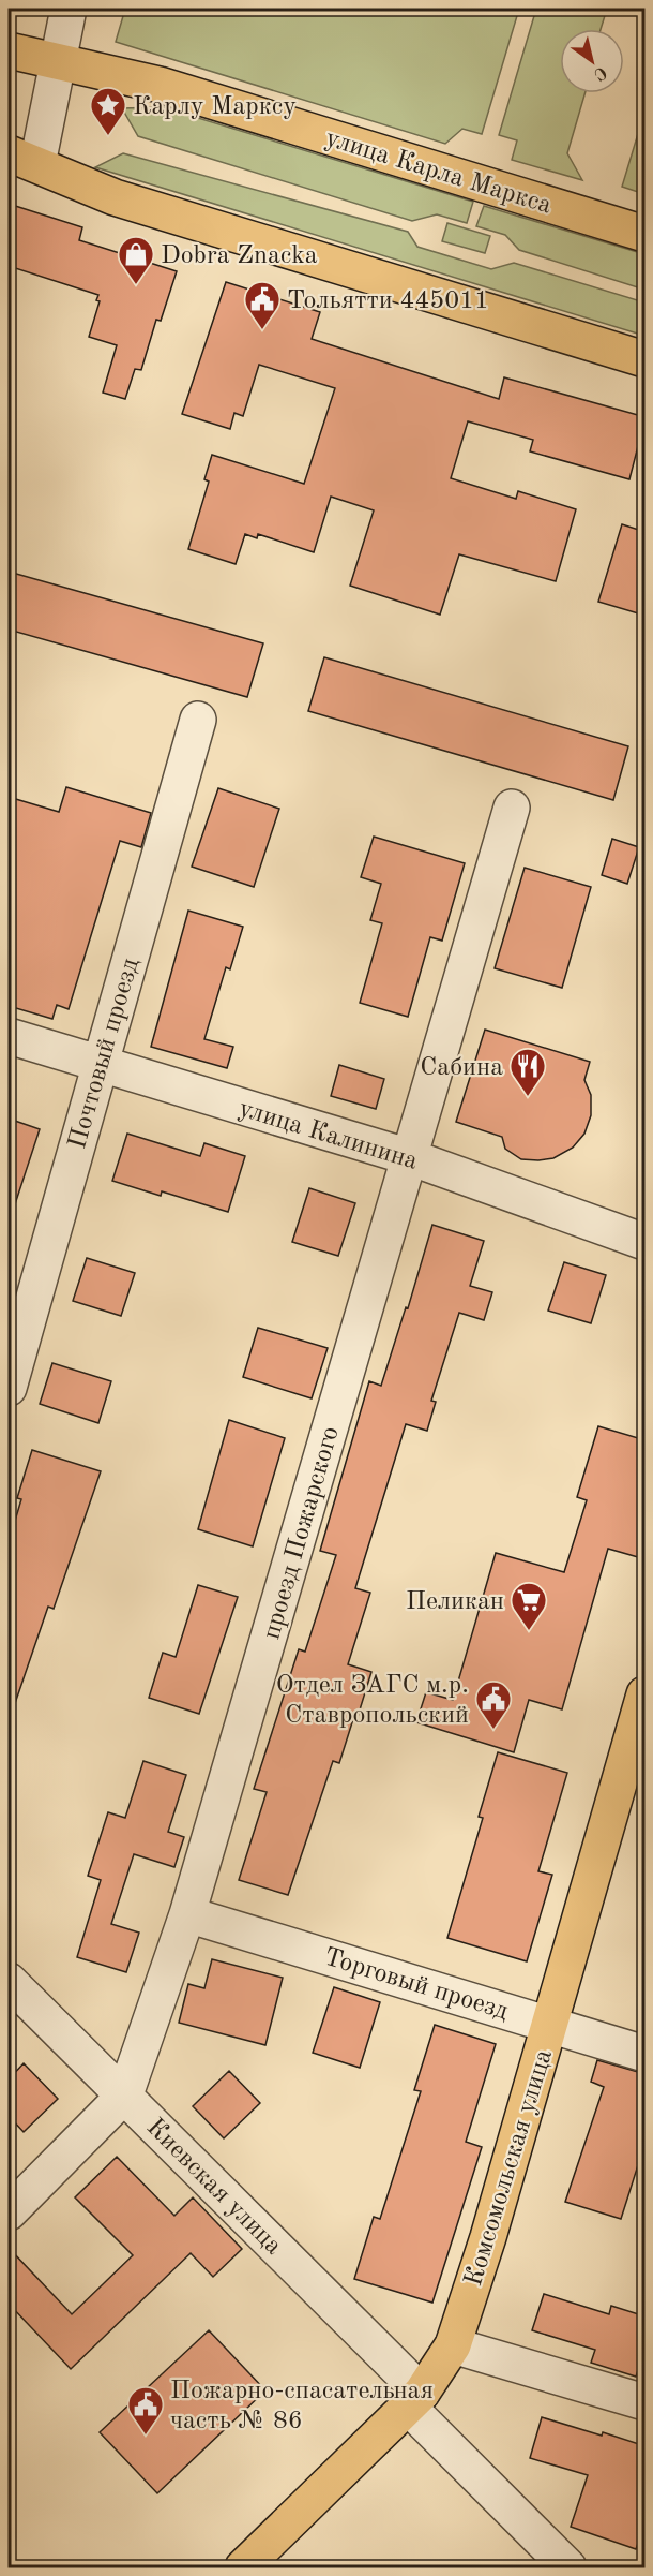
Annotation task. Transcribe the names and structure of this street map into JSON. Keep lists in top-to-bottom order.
{
  "streets": {
    "main road": ["улица Карла Маркса", "Комсомольская улица"],
    "street": [
      "Почтовый проезд",
      "улица Калинина",
      "проезд Пожарского",
      "Торговый проезд",
      "Киевская улица"
    ]
  },
  "crossings": [
    ["Почтовый проезд", "улица Калинина"],
    ["улица Калинина", "проезд Пожарского"],
    ["проезд Пожарского", "Торговый проезд"],
    ["проезд Пожарского", "Киевская улица"],
    ["Торговый проезд", "Комсомольская улица"],
    ["Комсомольская улица", "Киевская улица"]
  ],
  "places": {
    "place": ["Карлу Марксу"],
    "shop": ["Dobra Znacka"],
    "public building": ["Тольятти 445011", "Отдел ЗАГС м.р. Ставропольский", "Пожарно-спасательная часть № 86"],
    "restaurant": ["Сабина"],
    "supermarket": ["Пеликан"]
  },
  "north": "bottom right"
}
